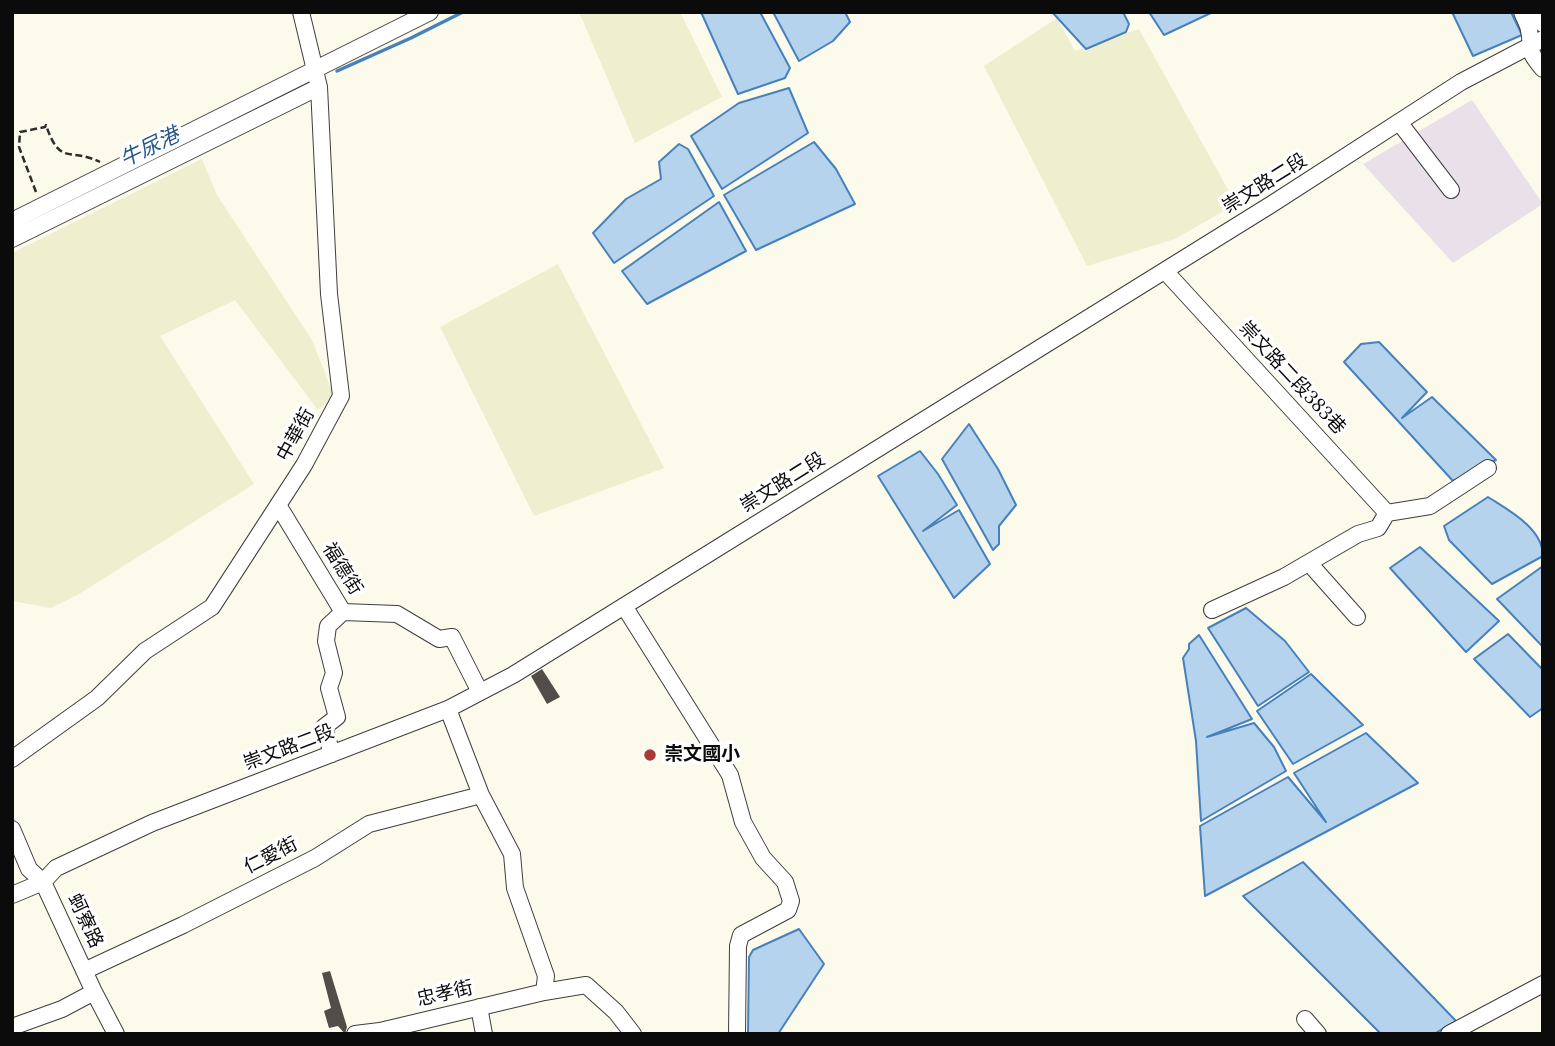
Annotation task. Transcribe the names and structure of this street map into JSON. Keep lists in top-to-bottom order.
{
  "streets": {
    "street": [
      "崇文路二段",
      "崇文路二段383巷",
      "中華街",
      "福德街",
      "仁愛街",
      "蚵寮路",
      "忠孝街"
    ]
  },
  "crossings": [
    ["崇文路二段", "崇文路二段383巷"],
    ["崇文路二段", "福德街"],
    ["崇文路二段", "蚵寮路"],
    ["中華街", "福德街"],
    ["仁愛街", "蚵寮路"]
  ],
  "water": ["牛尿港"],
  "places": ["崇文國小"]
}
